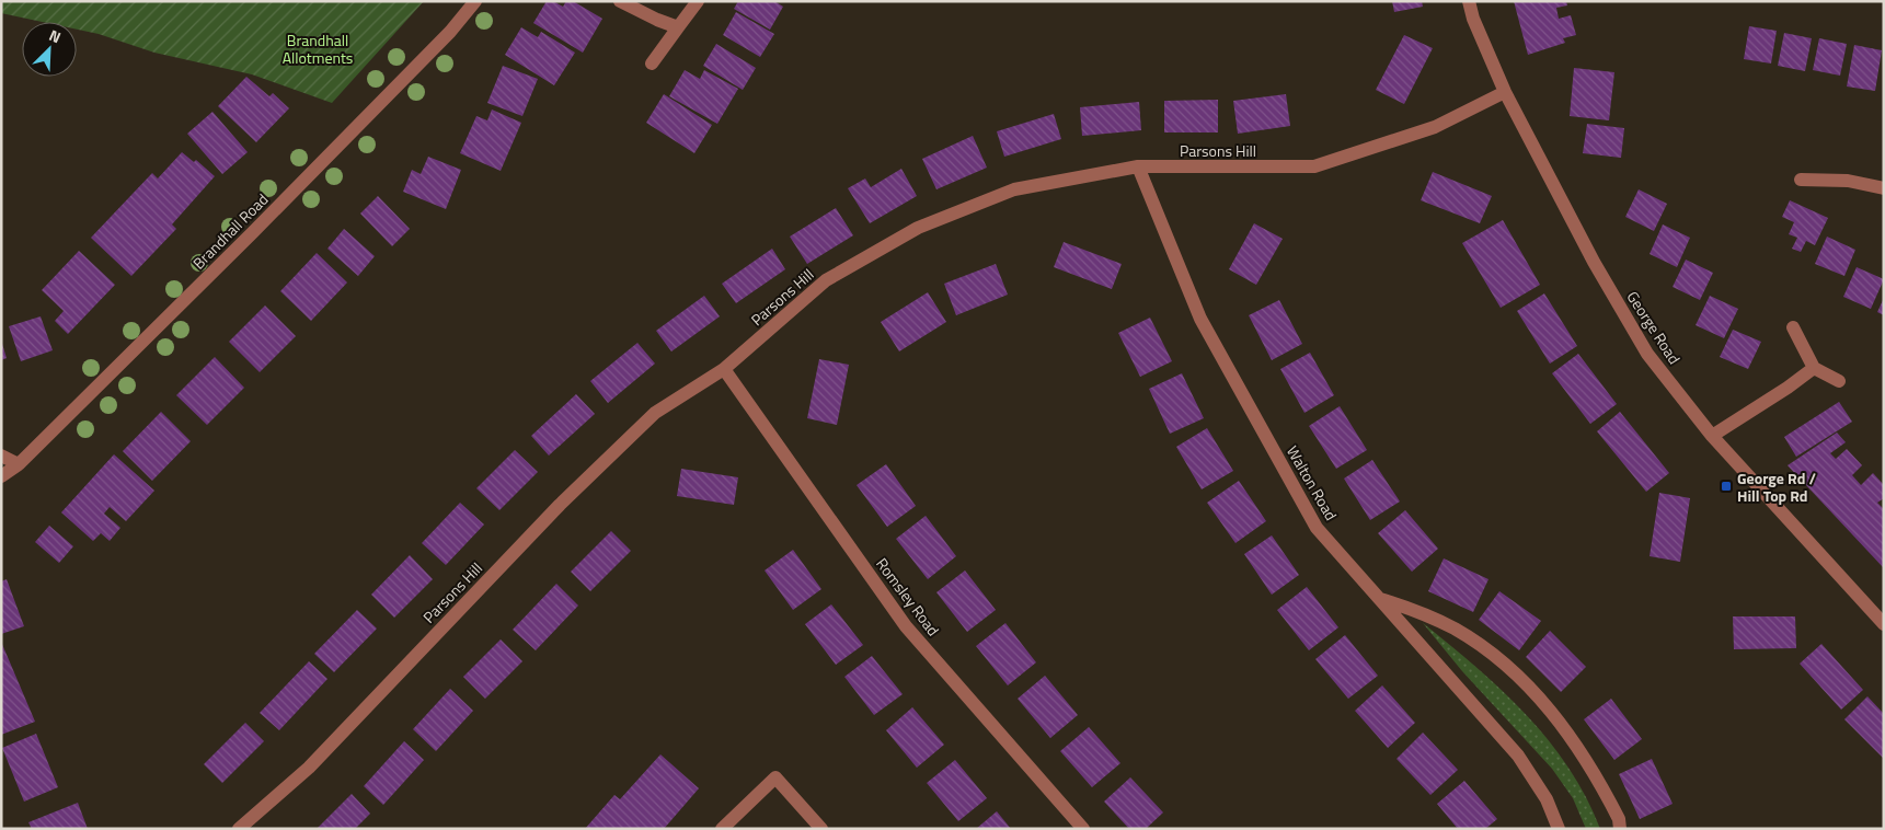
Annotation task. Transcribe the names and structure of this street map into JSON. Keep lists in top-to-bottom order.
{
  "streets": {
    "street": [
      "Parsons Hill",
      "Brandhall Road",
      "George Road",
      "Walton Road",
      "Romsley Road"
    ]
  },
  "crossings": [
    ["Parsons Hill", "George Road"],
    ["Parsons Hill", "Walton Road"],
    ["Parsons Hill", "Romsley Road"]
  ],
  "parks": ["Brandhall Allotments"],
  "places": {
    "transit": ["George Rd / Hill Top Rd"]
  },
  "north": "top right"
}
